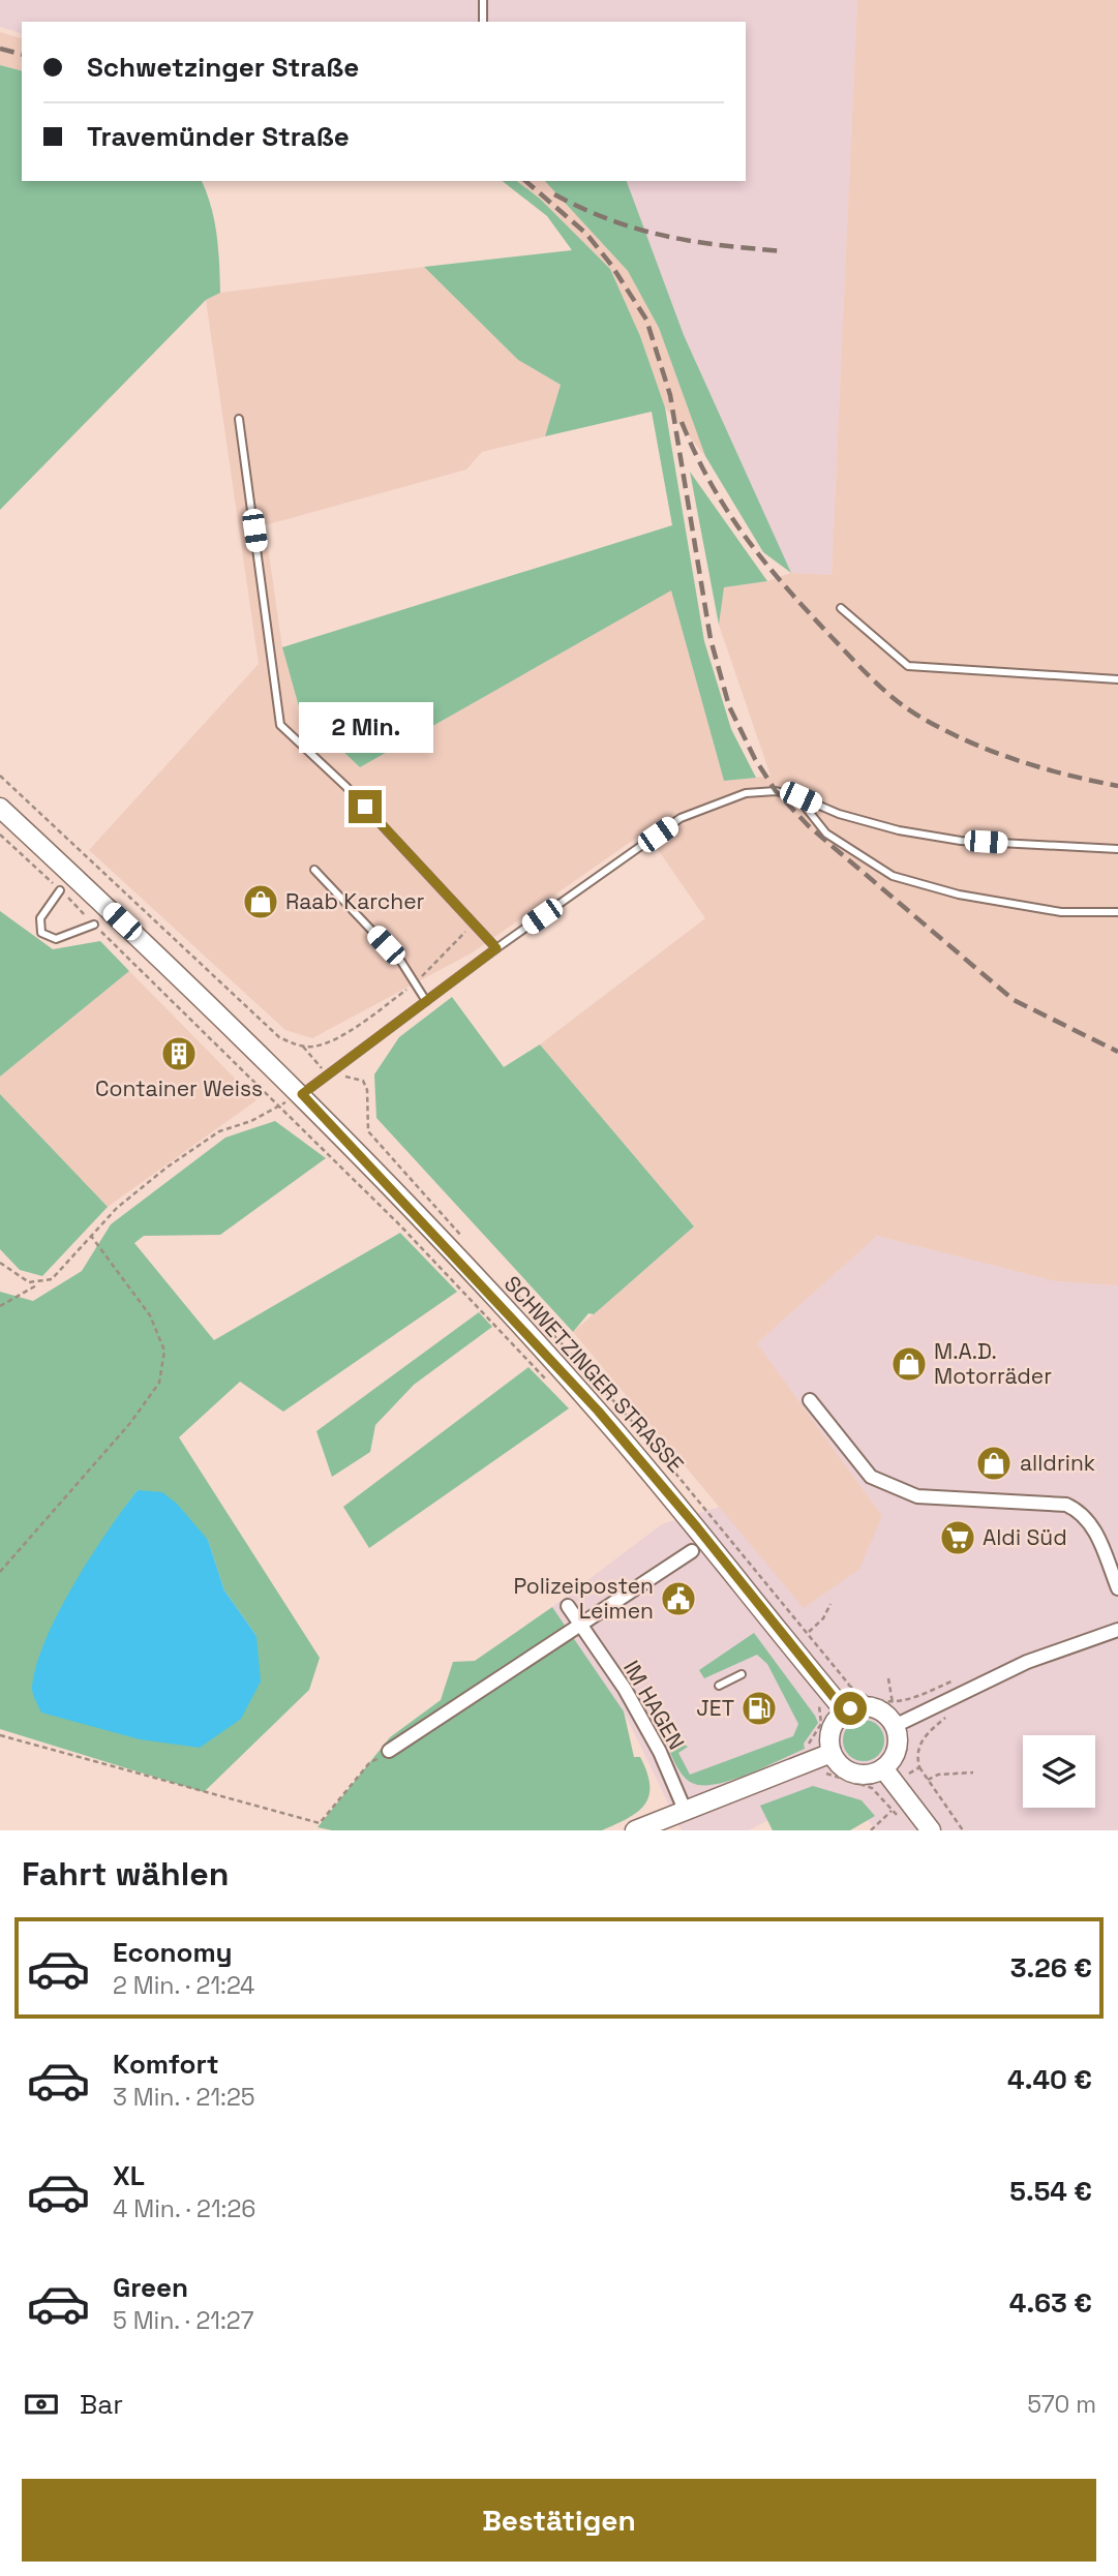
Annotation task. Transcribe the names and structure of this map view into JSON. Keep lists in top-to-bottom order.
{
  "streets": {
    "main road": ["SCHWETZINGER STRASSE"],
    "street": ["IM HAGEN"]
  },
  "places": {
    "shop": ["Raab Karcher", "M.A.D. Motorräder", "alldrink"],
    "building": ["Container Weiss"],
    "supermarket": ["Aldi Süd"],
    "public building": ["Polizeiposten Leimen"],
    "fuel station": ["JET"]
  },
  "page": {
    "banner": ["Schwetzinger Straße", "Travemünder Straße"],
    "bubble": "2 Min.",
    "heading": "Fahrt wählen",
    "list": [
      {
        "name": "Economy",
        "note": "2 Min. · 21:24",
        "value": "3.26 €"
      },
      {
        "name": "Komfort",
        "note": "3 Min. · 21:25",
        "value": "4.40 €"
      },
      {
        "name": "XL",
        "note": "4 Min. · 21:26",
        "value": "5.54 €"
      },
      {
        "name": "Green",
        "note": "5 Min. · 21:27",
        "value": "4.63 €"
      }
    ],
    "pay": ["Bar", "570 m"],
    "buttons": "Bestätigen"
  }
}
